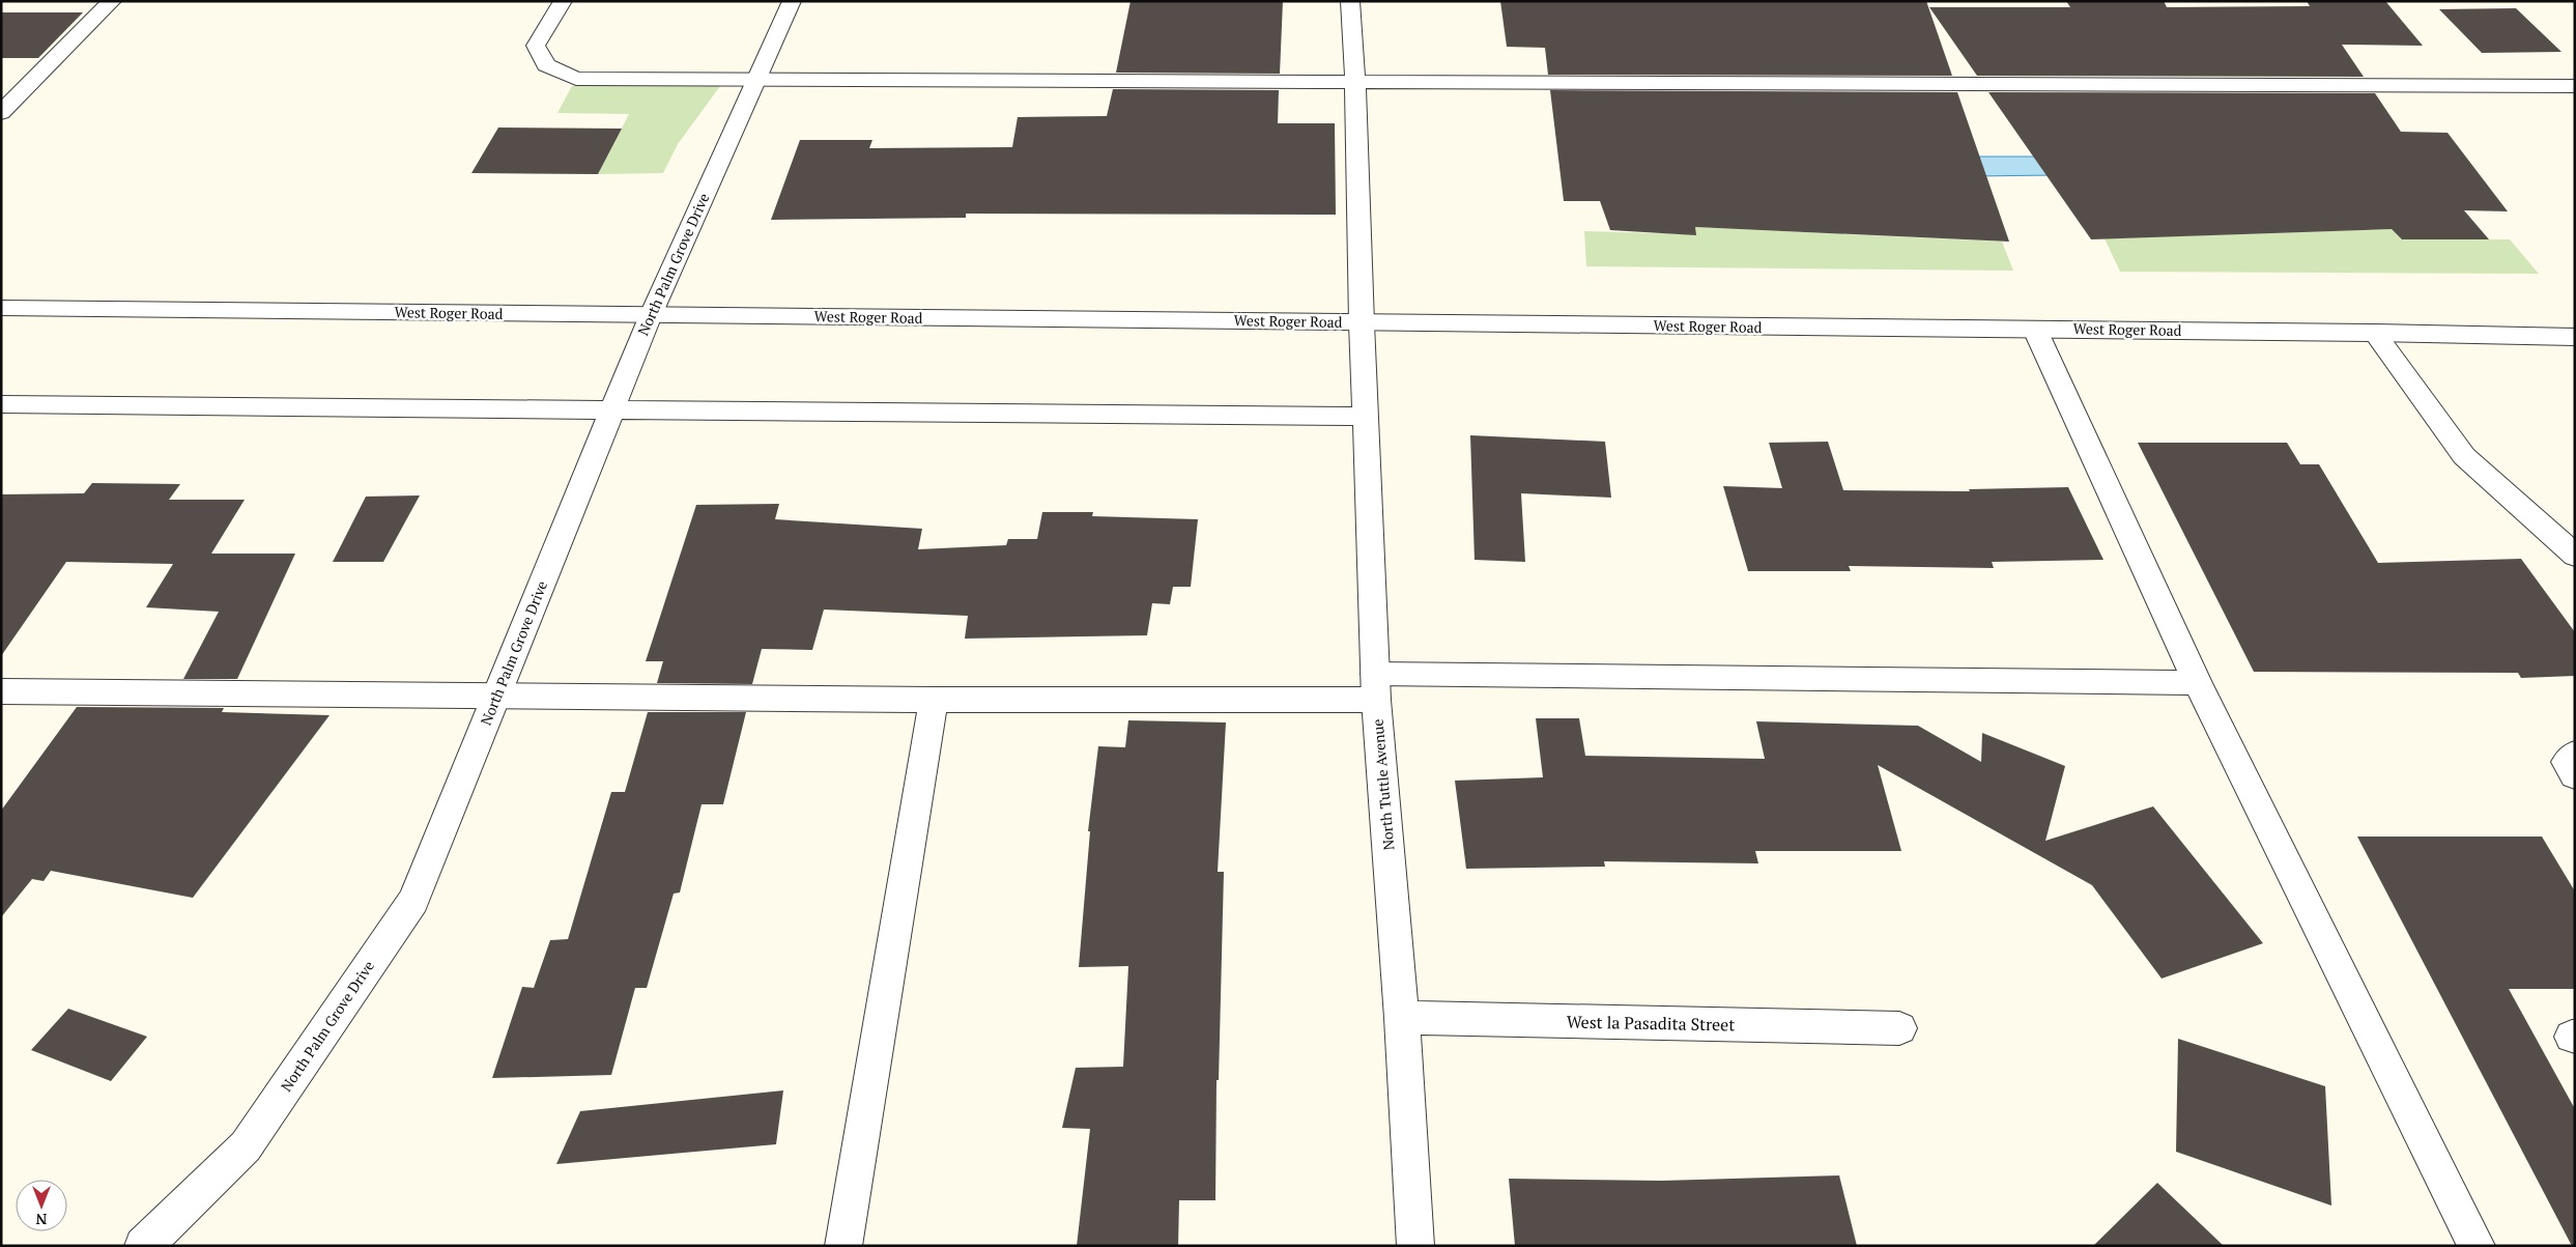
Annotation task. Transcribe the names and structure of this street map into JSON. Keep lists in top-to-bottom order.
{
  "streets": {
    "street": [
      "North Palm Grove Drive",
      "West Roger Road",
      "North Tuttle Avenue",
      "West la Pasadita Street"
    ]
  },
  "crossings": [
    ["North Palm Grove Drive", "West Roger Road"],
    ["West Roger Road", "North Tuttle Avenue"],
    ["North Tuttle Avenue", "West la Pasadita Street"]
  ],
  "north": "bottom"
}
